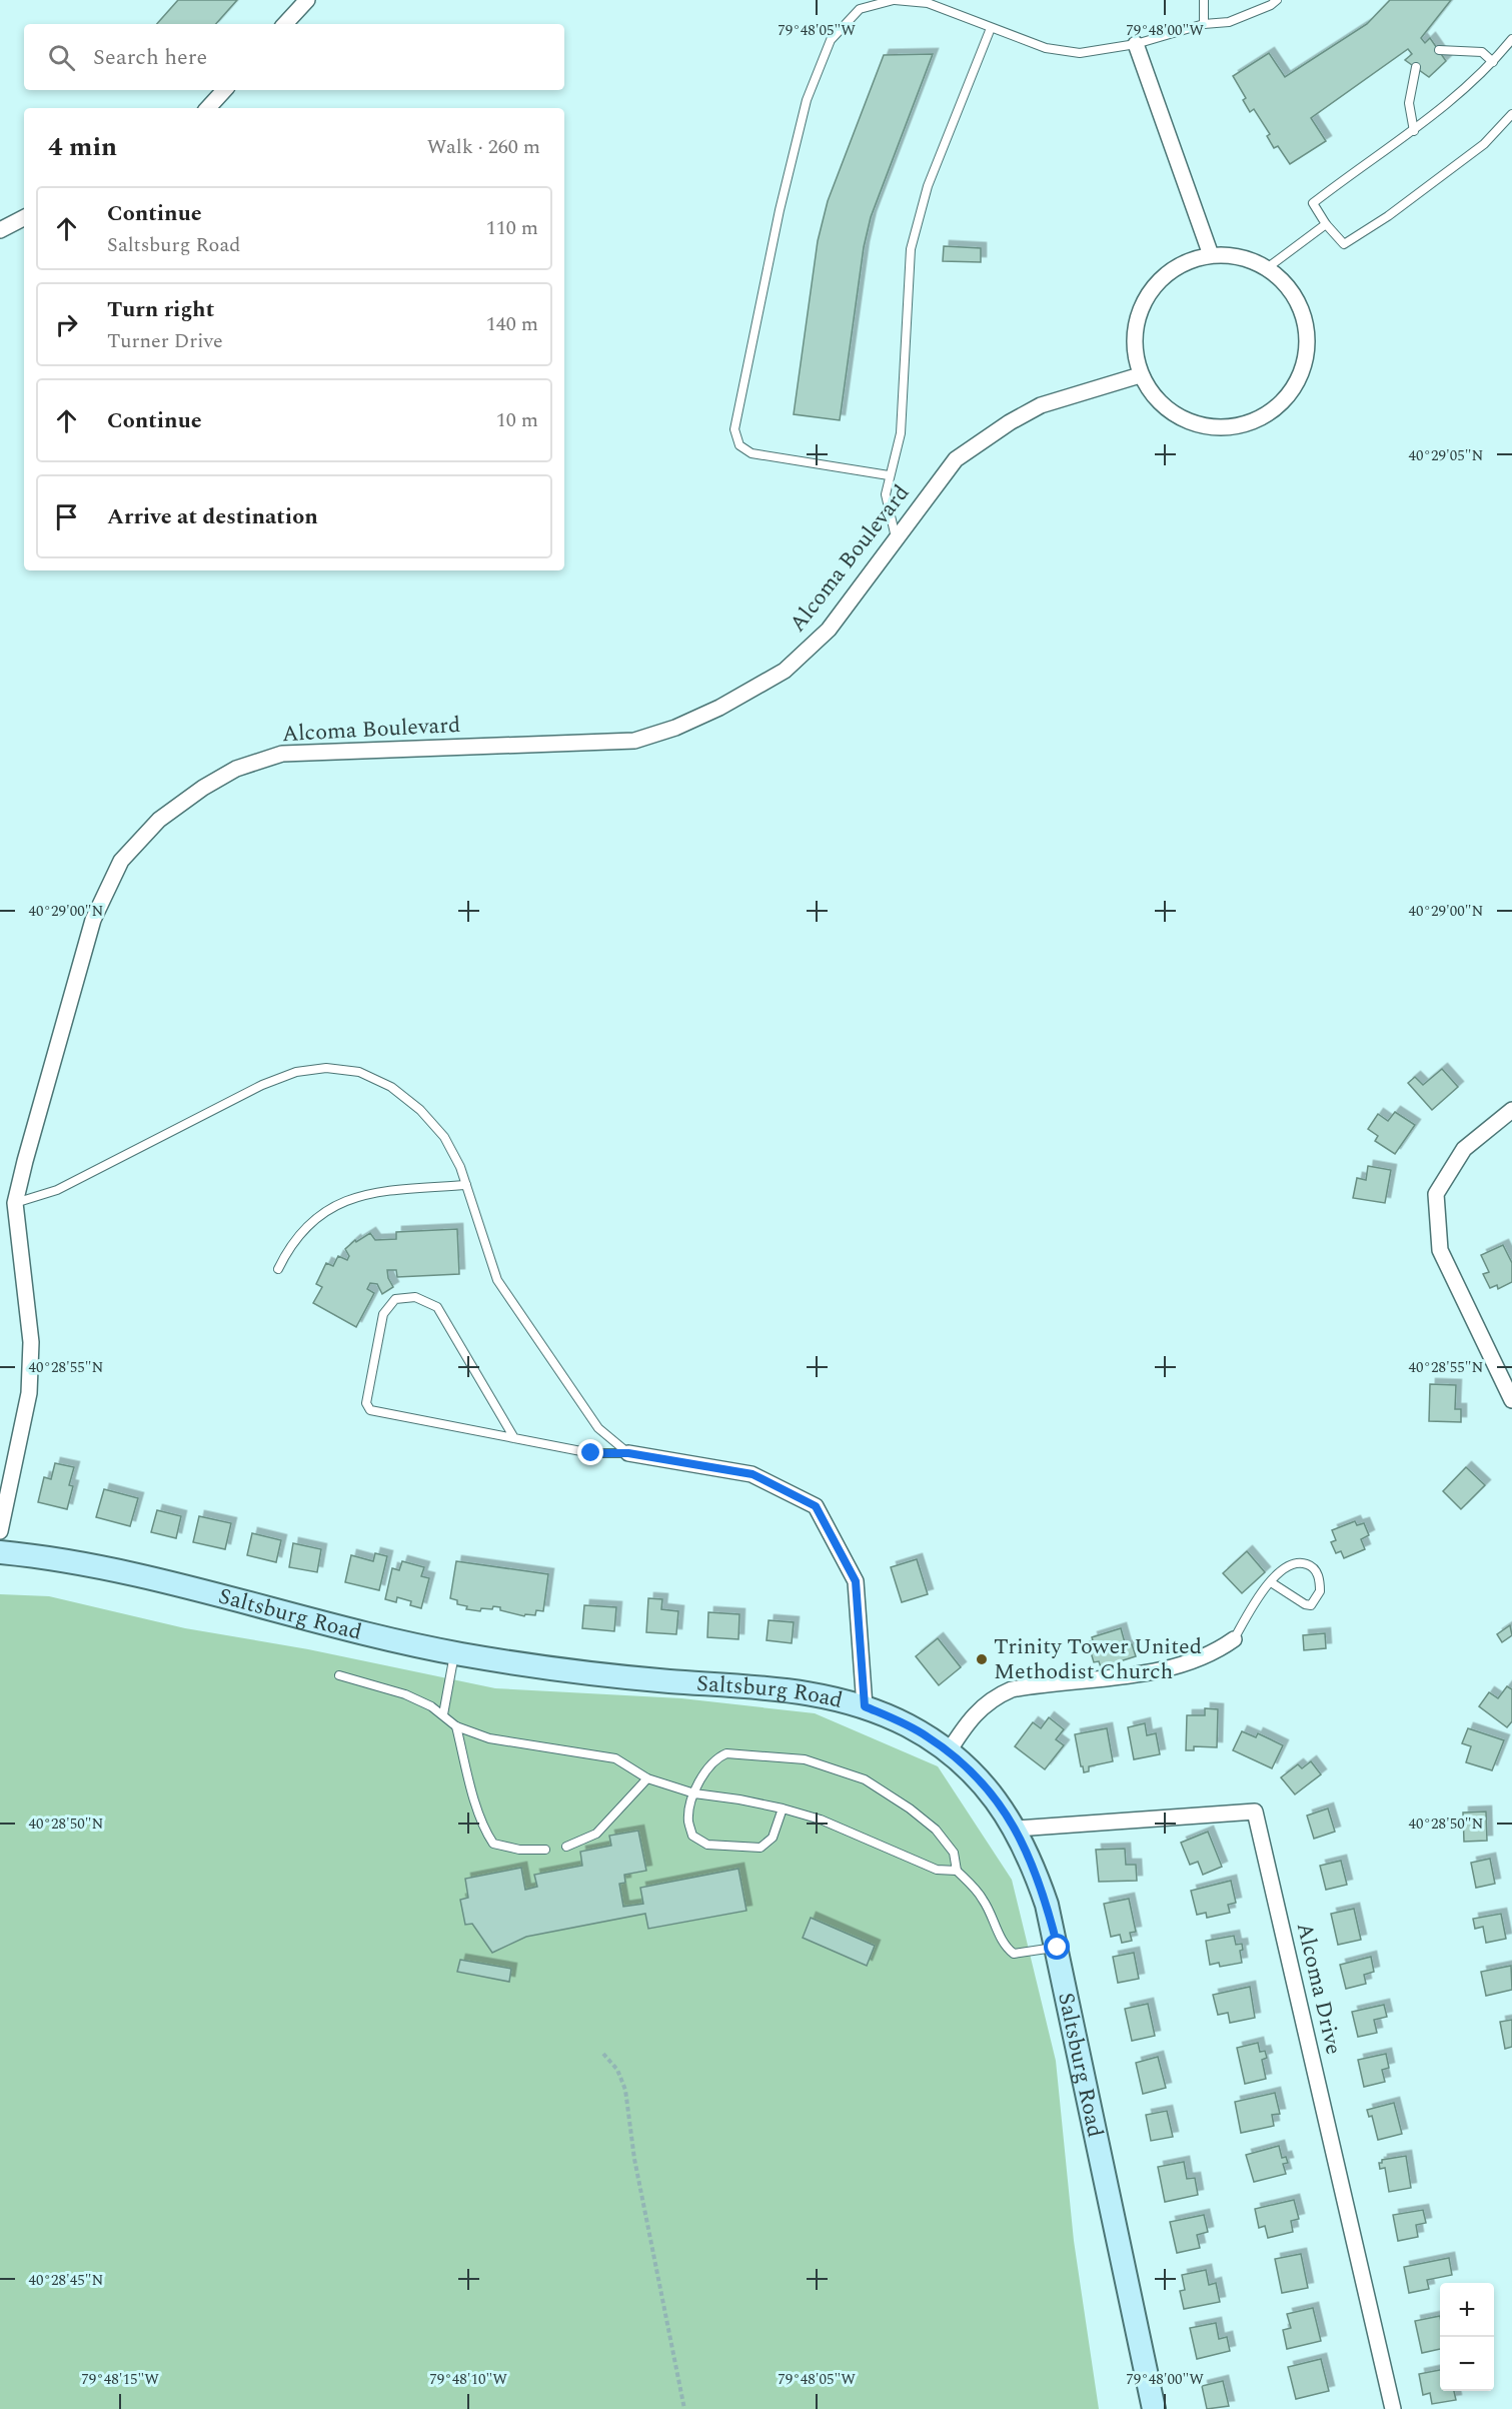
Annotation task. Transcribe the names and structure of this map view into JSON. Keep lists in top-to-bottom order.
{
  "streets": {
    "main road": ["Saltsburg Road"],
    "street": ["Alcoma Boulevard", "Alcoma Drive"]
  },
  "crossings": [
    ["Saltsburg Road", "Alcoma Drive"]
  ],
  "places": ["Trinity Tower United Methodist Church"],
  "page": {
    "search": "Search here",
    "heading": ["4 min", "Walk · 260 m"],
    "list": [
      ["Continue", "Saltsburg Road", "110 m"],
      ["Turn right", "Turner Drive", "140 m"],
      ["Continue", "10 m"],
      "Arrive at destination"
    ],
    "map_buttons": ["+", "−"]
  },
  "coordinates": [
    "79°48'05\"W",
    "79°48'00\"W",
    "40°29'05\"N",
    "40°29'00\"N",
    "40°28'55\"N",
    "40°28'50\"N",
    "40°28'45\"N",
    "79°48'15\"W",
    "79°48'10\"W"
  ]
}
